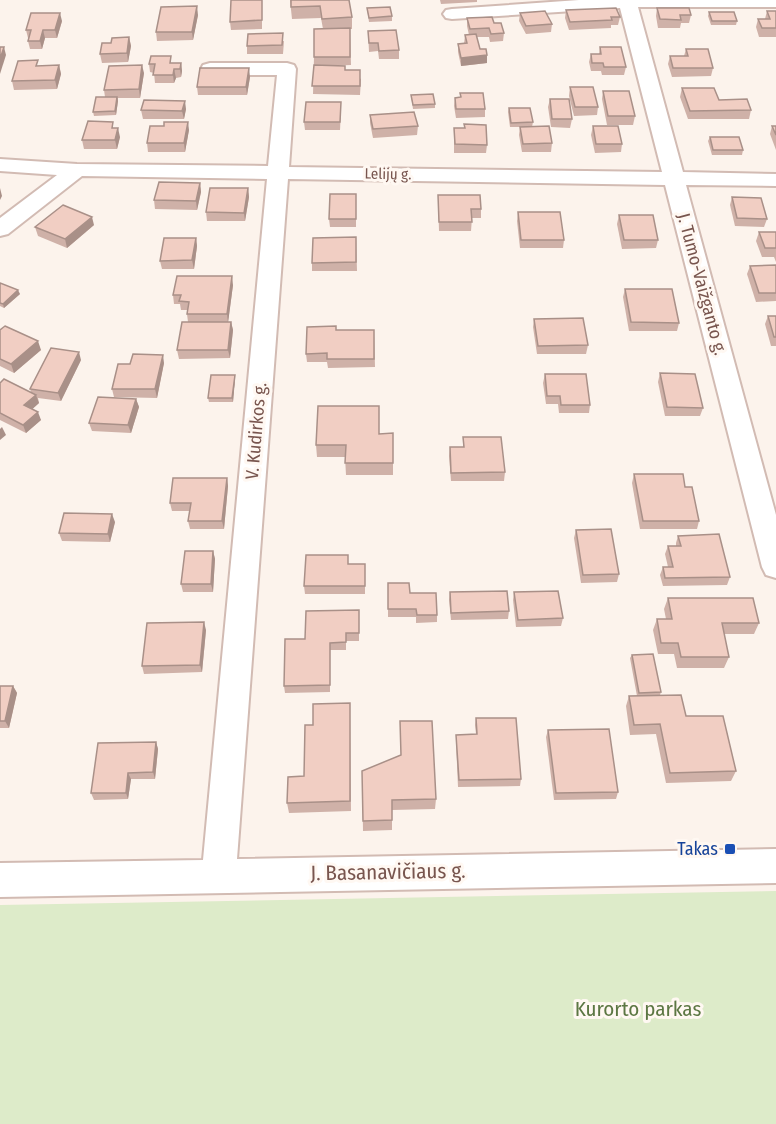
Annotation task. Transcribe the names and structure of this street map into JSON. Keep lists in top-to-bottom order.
{
  "streets": {
    "street": [
      "Lelijų g.",
      "J. Tumo-Vaižganto g.",
      "V. Kudirkos g.",
      "J. Basanavičiaus g."
    ]
  },
  "crossings": [
    ["Lelijų g.", "J. Tumo-Vaižganto g."],
    ["Lelijų g.", "V. Kudirkos g."],
    ["V. Kudirkos g.", "J. Basanavičiaus g."]
  ],
  "parks": ["Kurorto parkas"],
  "places": {
    "transit": ["Takas"]
  }
}
